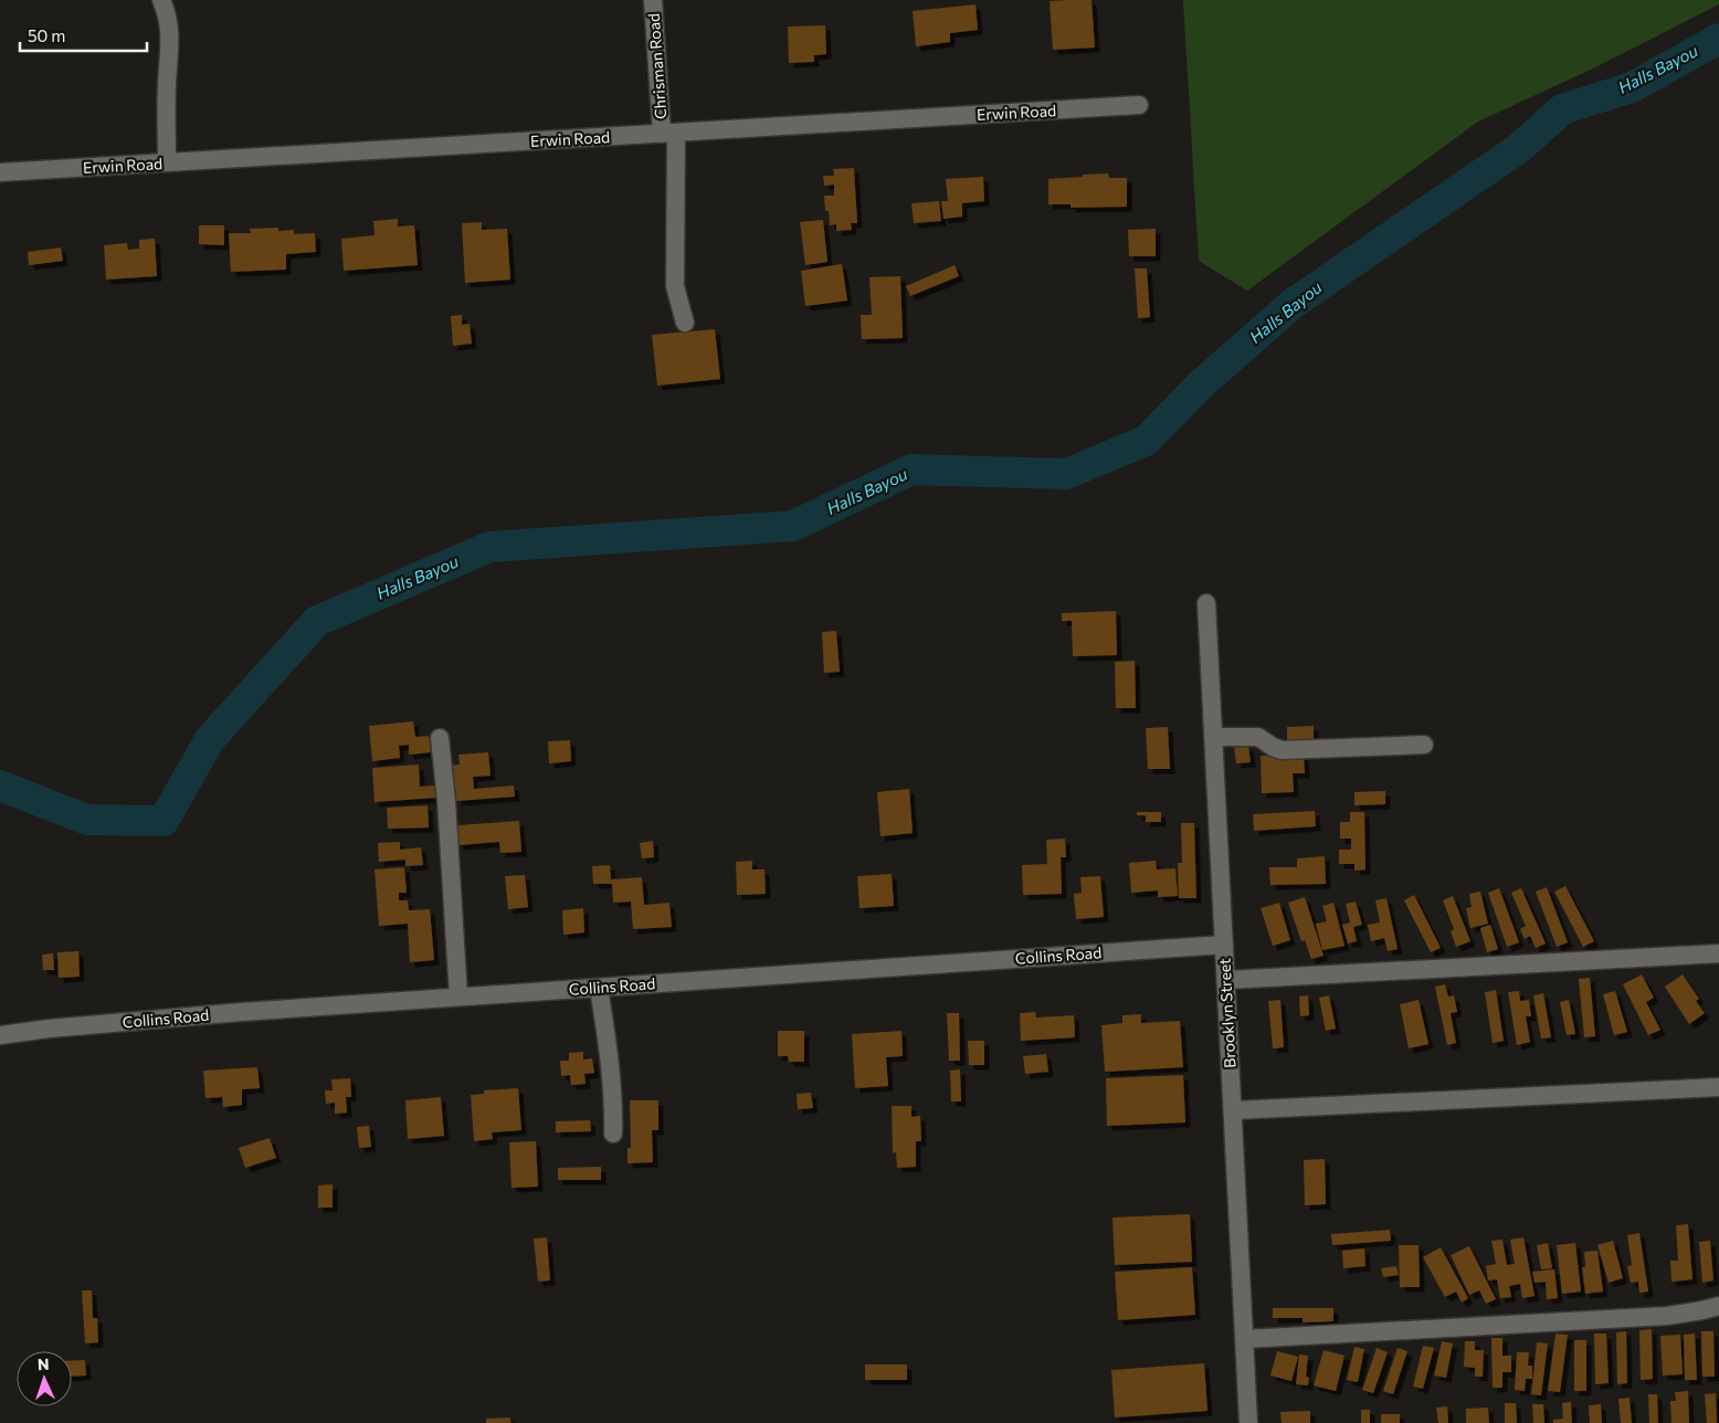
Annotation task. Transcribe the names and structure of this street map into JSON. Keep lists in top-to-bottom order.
{
  "streets": {
    "street": [
      "Chrisman Road",
      "Erwin Road",
      "Collins Road",
      "Brooklyn Street"
    ]
  },
  "crossings": [
    ["Chrisman Road", "Erwin Road"],
    ["Collins Road", "Brooklyn Street"]
  ],
  "water": ["Halls Bayou"],
  "scale_bar": "50 m",
  "north": "top"
}
